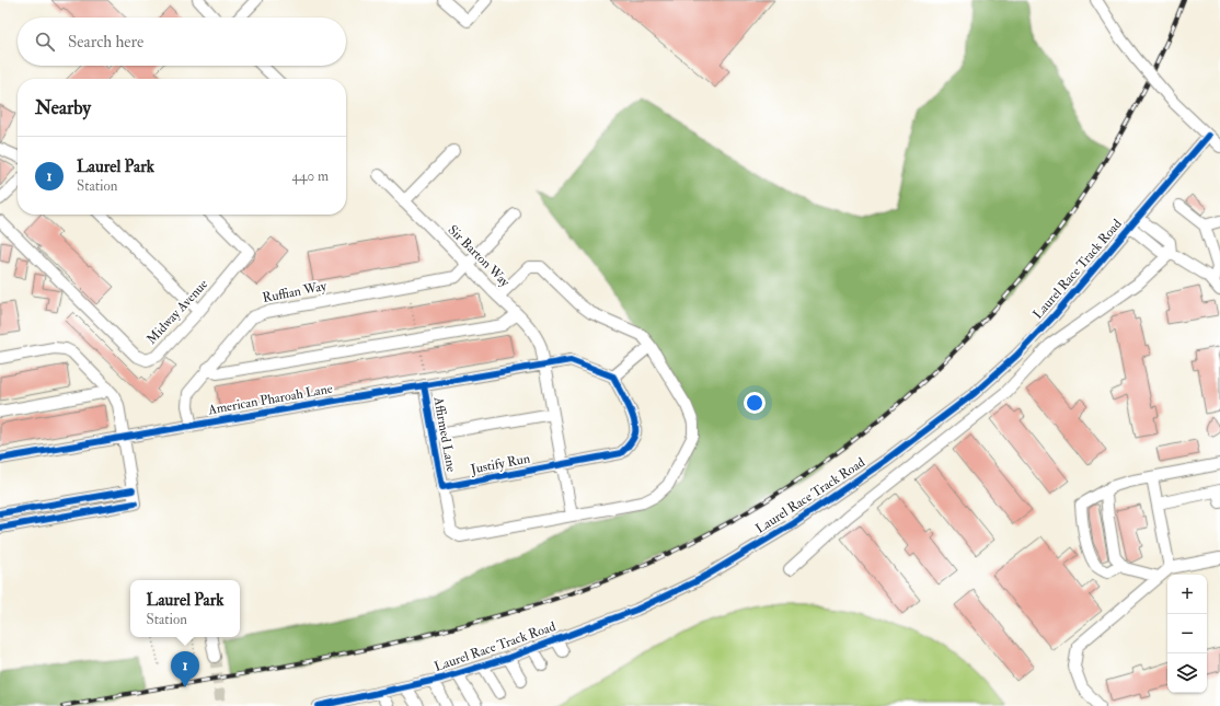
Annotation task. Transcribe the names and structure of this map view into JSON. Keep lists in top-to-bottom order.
{
  "streets": {
    "street": [
      "Sir Barton Way",
      "Laurel Race Track Road",
      "Ruffian Way",
      "Midway Avenue",
      "American Pharoah Lane",
      "Affirmed Lane",
      "Justify Run"
    ]
  },
  "crossings": [
    ["Sir Barton Way", "Ruffian Way"],
    ["Sir Barton Way", "American Pharoah Lane"],
    ["Sir Barton Way", "Affirmed Lane"],
    ["Sir Barton Way", "Justify Run"],
    ["Ruffian Way", "American Pharoah Lane"],
    ["American Pharoah Lane", "Affirmed Lane"],
    ["American Pharoah Lane", "Justify Run"],
    ["Affirmed Lane", "Justify Run"]
  ],
  "page": {
    "search": "Search here",
    "heading": "Nearby",
    "list": [
      {
        "mark": "1",
        "name": "Laurel Park",
        "note": "Station",
        "value": "440 m"
      }
    ],
    "map_buttons": ["+", "−"],
    "popup": ["Laurel Park", "Station"],
    "pins": "1"
  }
}
